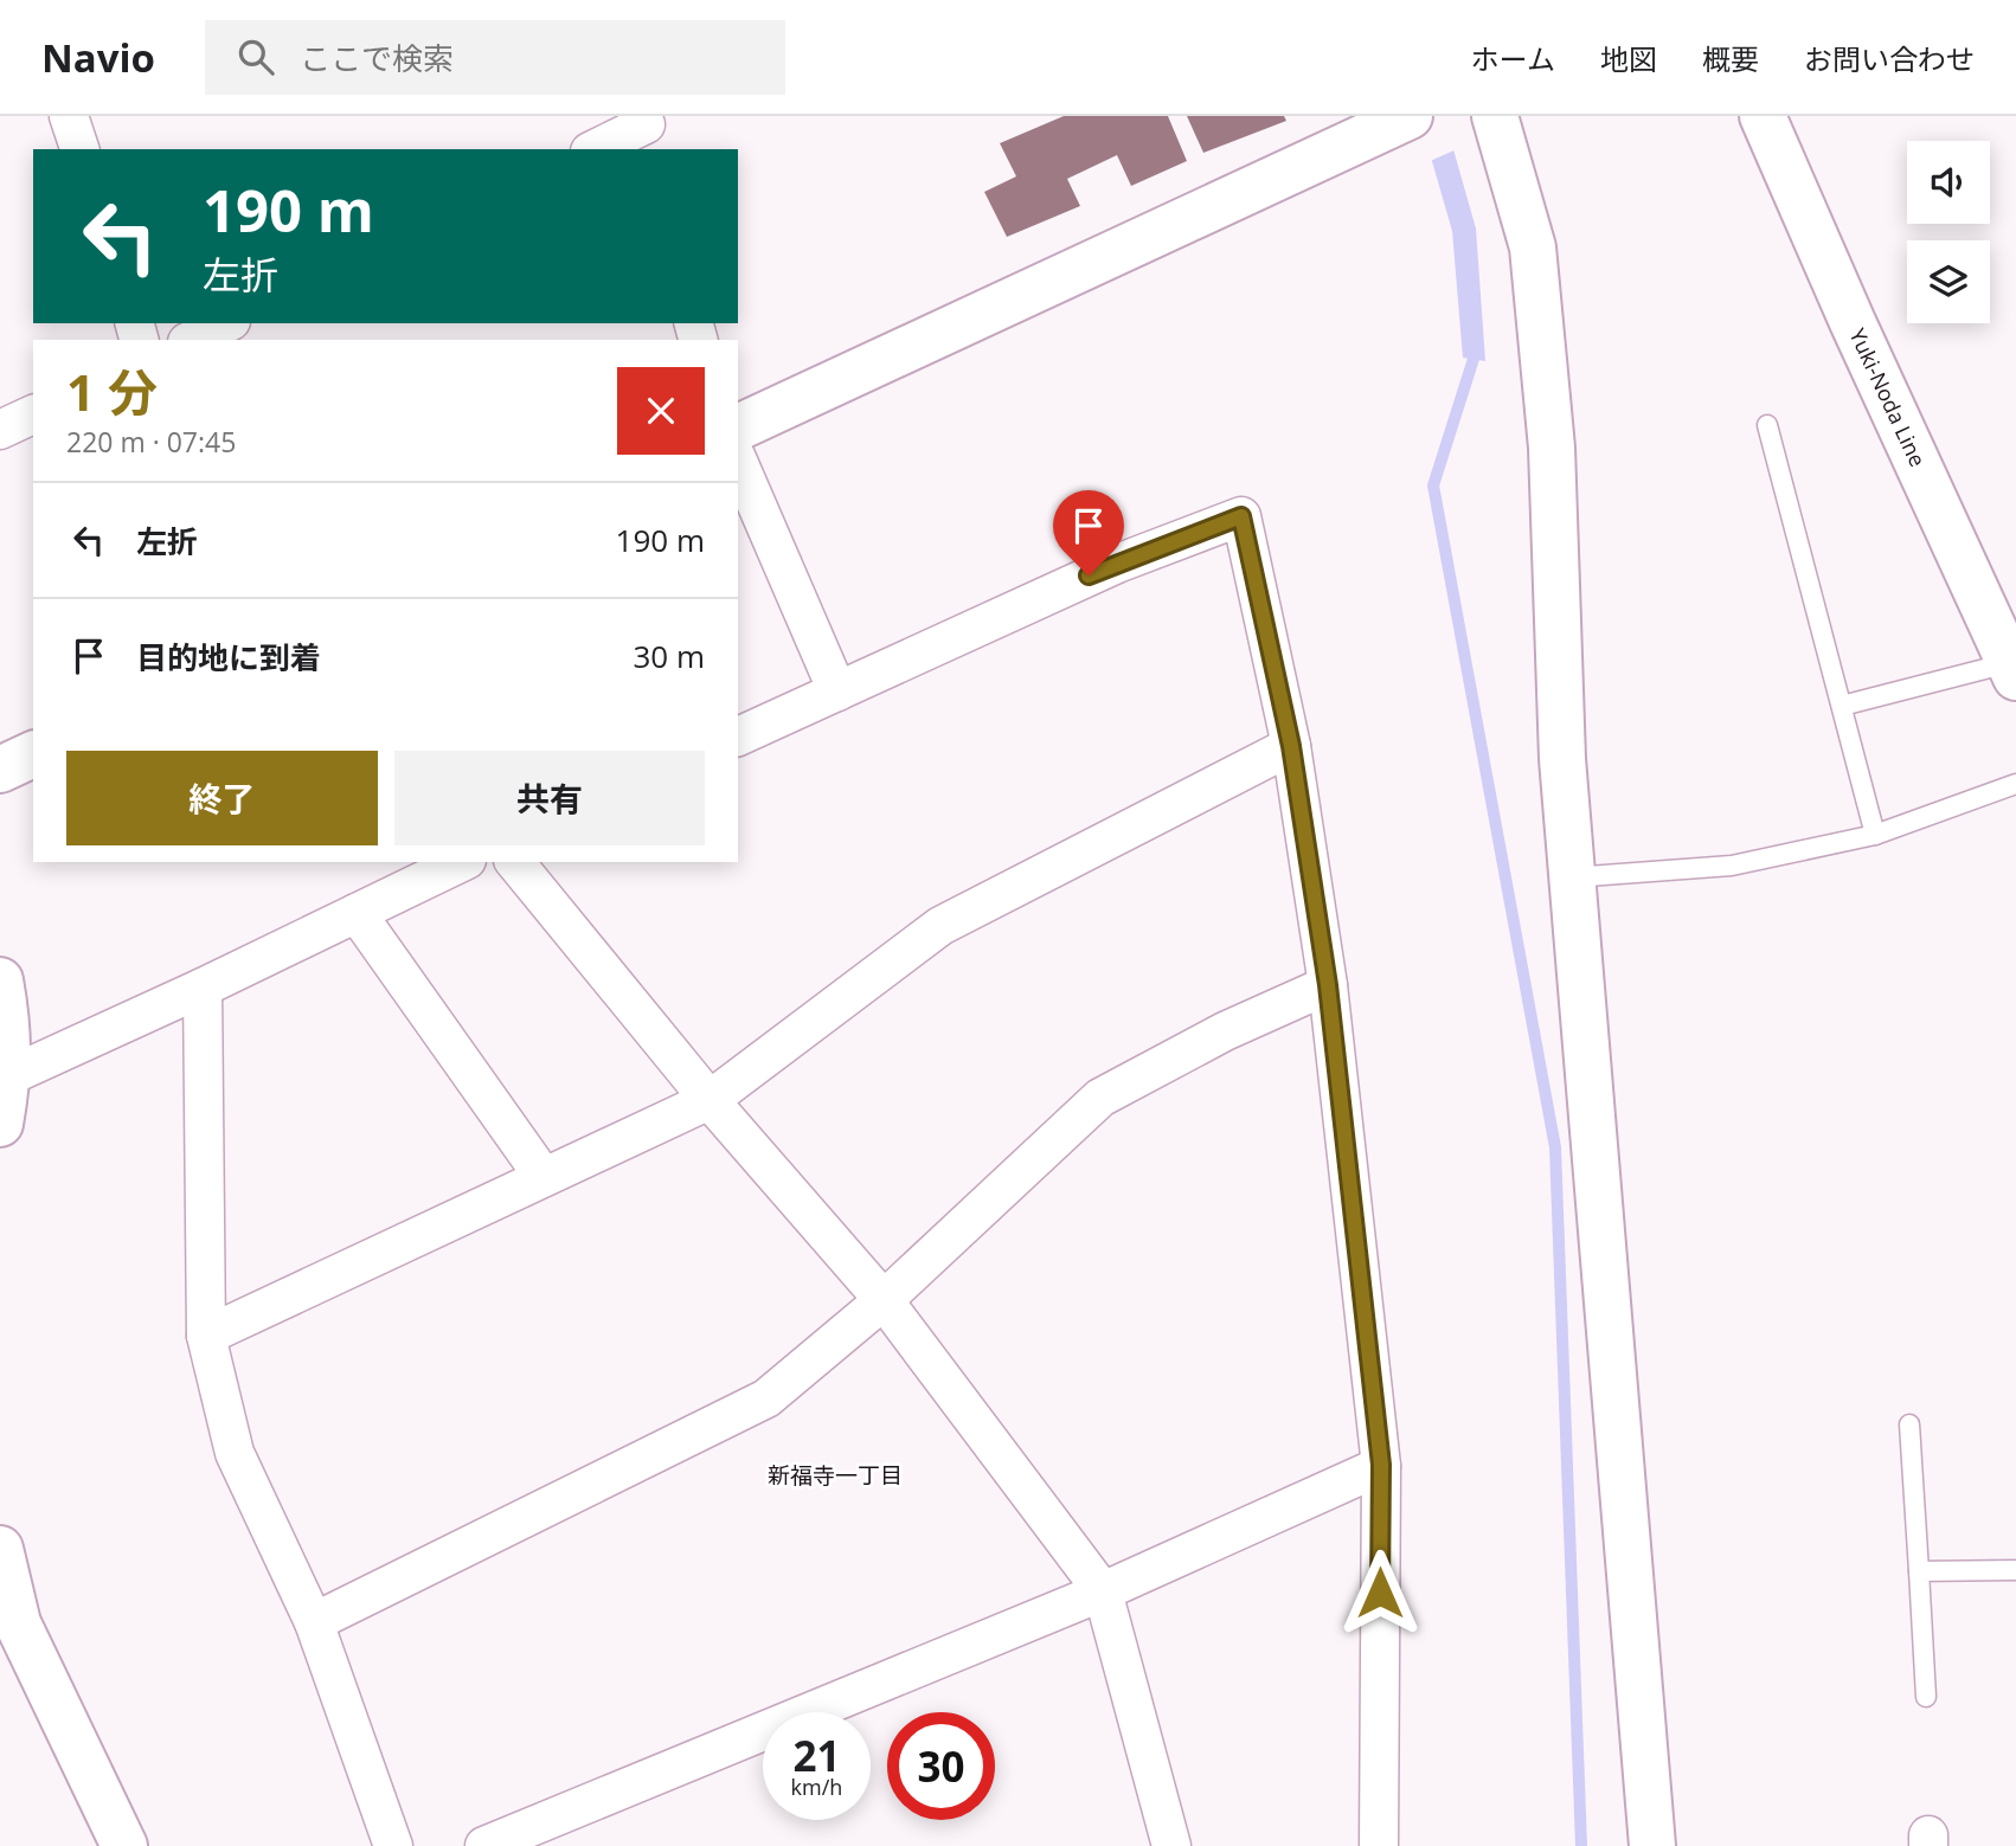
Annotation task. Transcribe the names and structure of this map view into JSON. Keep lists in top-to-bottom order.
{
  "streets": {
    "street": ["Yuki-Noda Line"]
  },
  "districts": ["新福寺一丁目"],
  "page": {
    "header": "Navio",
    "search": "ここで検索",
    "nav": [
      "ホーム",
      "地図",
      "概要",
      "お問い合わせ"
    ],
    "turn": ["190 m", "左折"],
    "heading": ["1 分", "220 m · 07:45"],
    "list": [
      {
        "name": "左折",
        "value": "190 m"
      },
      {
        "name": "目的地に到着",
        "value": "30 m"
      }
    ],
    "buttons": ["終了", "共有"],
    "speed": "21 km/h",
    "limit": "30"
  }
}
